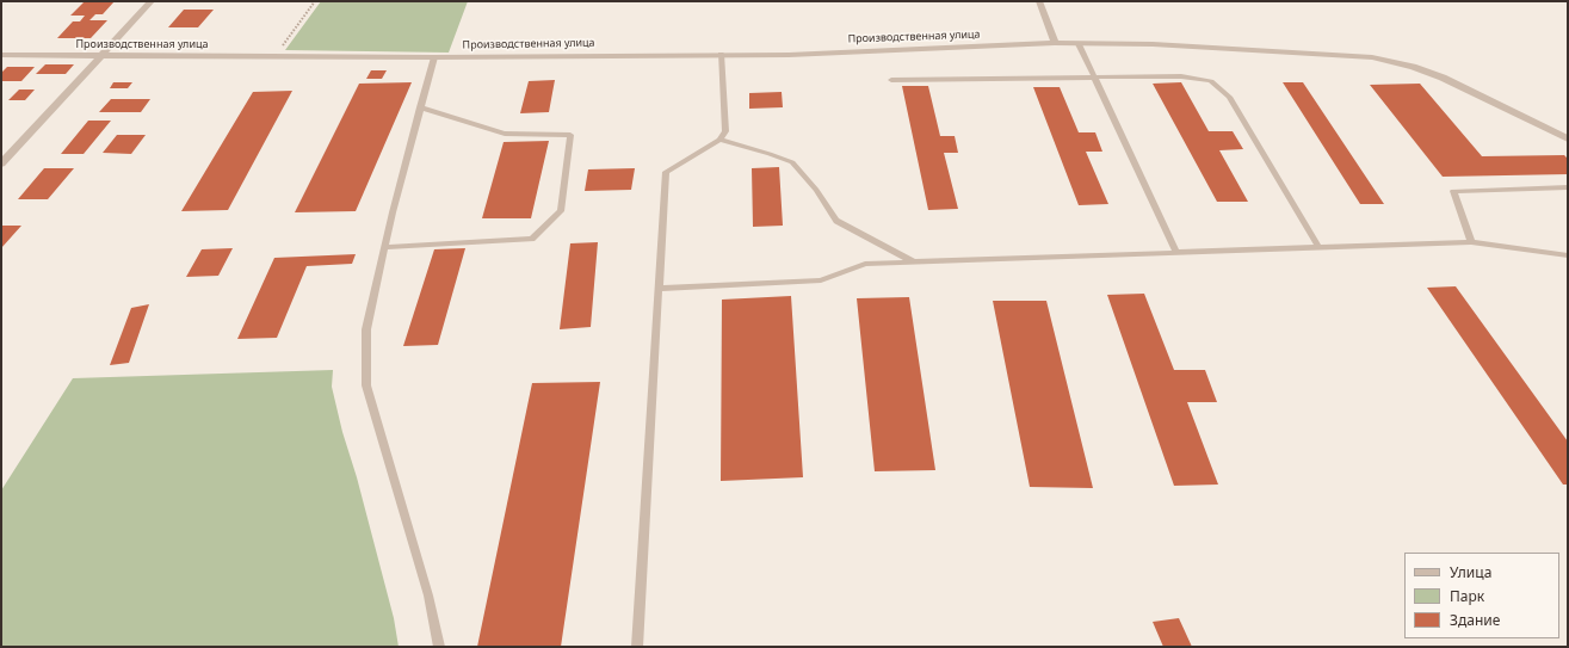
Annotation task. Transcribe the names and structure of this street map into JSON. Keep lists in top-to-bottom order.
{
  "streets": {
    "street": ["Производственная улица"]
  },
  "legend": ["Улица", "Парк", "Здание"]
}
